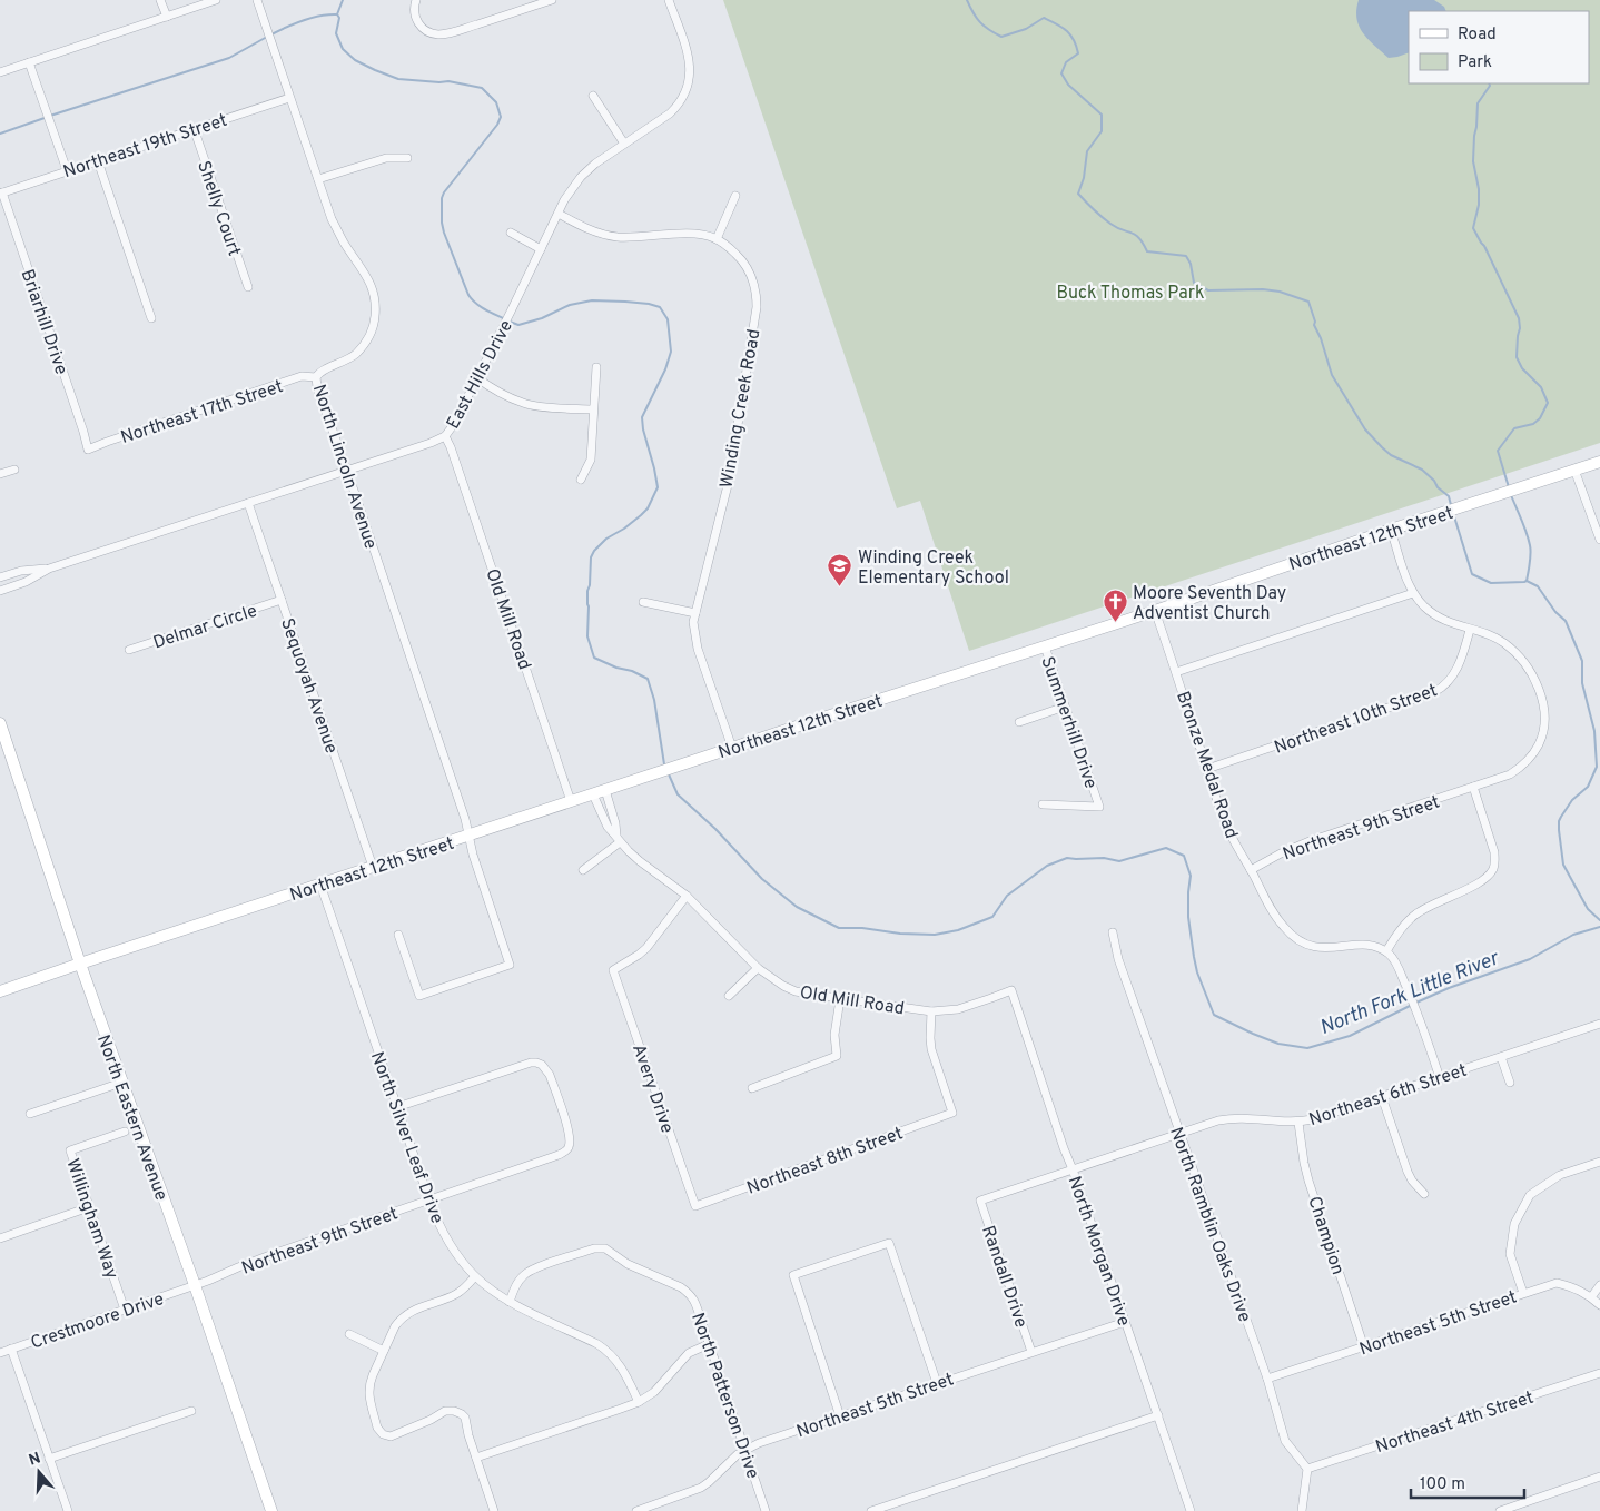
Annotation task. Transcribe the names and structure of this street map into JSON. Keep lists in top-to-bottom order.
{
  "streets": {
    "street": [
      "Northeast 19th Street",
      "Shelly Court",
      "Briarhill Drive",
      "East Hills Drive",
      "Winding Creek Road",
      "Northeast 17th Street",
      "North Lincoln Avenue",
      "Northeast 12th Street",
      "Old Mill Road",
      "Delmar Circle",
      "Sequoyah Avenue",
      "Northeast 10th Street",
      "Summerhill Drive",
      "Bronze Medal Road",
      "Northeast 9th Street",
      "Avery Drive",
      "Northeast 6th Street",
      "North Eastern Avenue",
      "North Silver Leaf Drive",
      "Northeast 8th Street",
      "Willingham Way",
      "North Ramblin Oaks Drive",
      "Champion",
      "North Morgan Drive",
      "Randall Drive",
      "Crestmoore Drive",
      "Northeast 5th Street",
      "North Patterson Drive",
      "Northeast 4th Street"
    ]
  },
  "crossings": [
    ["Northeast 19th Street", "Shelly Court"],
    ["Northeast 19th Street", "Briarhill Drive"],
    ["Northeast 19th Street", "North Lincoln Avenue"],
    ["Briarhill Drive", "Northeast 17th Street"],
    ["East Hills Drive", "Winding Creek Road"],
    ["East Hills Drive", "North Lincoln Avenue"],
    ["East Hills Drive", "Old Mill Road"],
    ["East Hills Drive", "Sequoyah Avenue"],
    ["Winding Creek Road", "Northeast 12th Street"],
    ["Northeast 17th Street", "North Lincoln Avenue"],
    ["North Lincoln Avenue", "Northeast 12th Street"],
    ["Northeast 12th Street", "Old Mill Road"],
    ["Northeast 12th Street", "Sequoyah Avenue"],
    ["Northeast 12th Street", "Summerhill Drive"],
    ["Northeast 12th Street", "Bronze Medal Road"],
    ["Northeast 12th Street", "North Eastern Avenue"],
    ["Northeast 12th Street", "North Silver Leaf Drive"],
    ["Old Mill Road", "Avery Drive"],
    ["Old Mill Road", "Northeast 8th Street"],
    ["Old Mill Road", "North Morgan Drive"],
    ["Delmar Circle", "Sequoyah Avenue"],
    ["Northeast 10th Street", "Bronze Medal Road"],
    ["Northeast 10th Street", "Northeast 9th Street"],
    ["Bronze Medal Road", "Northeast 9th Street"],
    ["Northeast 9th Street", "North Eastern Avenue"],
    ["Northeast 9th Street", "North Silver Leaf Drive"],
    ["Northeast 9th Street", "Crestmoore Drive"],
    ["Avery Drive", "Northeast 8th Street"],
    ["Northeast 6th Street", "North Ramblin Oaks Drive"],
    ["Northeast 6th Street", "Champion"],
    ["Northeast 6th Street", "North Morgan Drive"],
    ["Northeast 6th Street", "Randall Drive"],
    ["North Eastern Avenue", "Crestmoore Drive"],
    ["North Silver Leaf Drive", "North Patterson Drive"],
    ["Willingham Way", "Crestmoore Drive"],
    ["North Ramblin Oaks Drive", "Northeast 5th Street"],
    ["North Ramblin Oaks Drive", "Northeast 4th Street"],
    ["Champion", "Northeast 5th Street"],
    ["North Morgan Drive", "Northeast 5th Street"],
    ["Randall Drive", "Northeast 5th Street"],
    ["Northeast 5th Street", "North Patterson Drive"]
  ],
  "water": ["North Fork Little River"],
  "parks": ["Buck Thomas Park"],
  "places": {
    "school or university": ["Winding Creek Elementary School"],
    "church": ["Moore Seventh Day Adventist Church"]
  },
  "legend": ["Road", "Park"],
  "scale_bar": "100 m",
  "north": "top"
}
